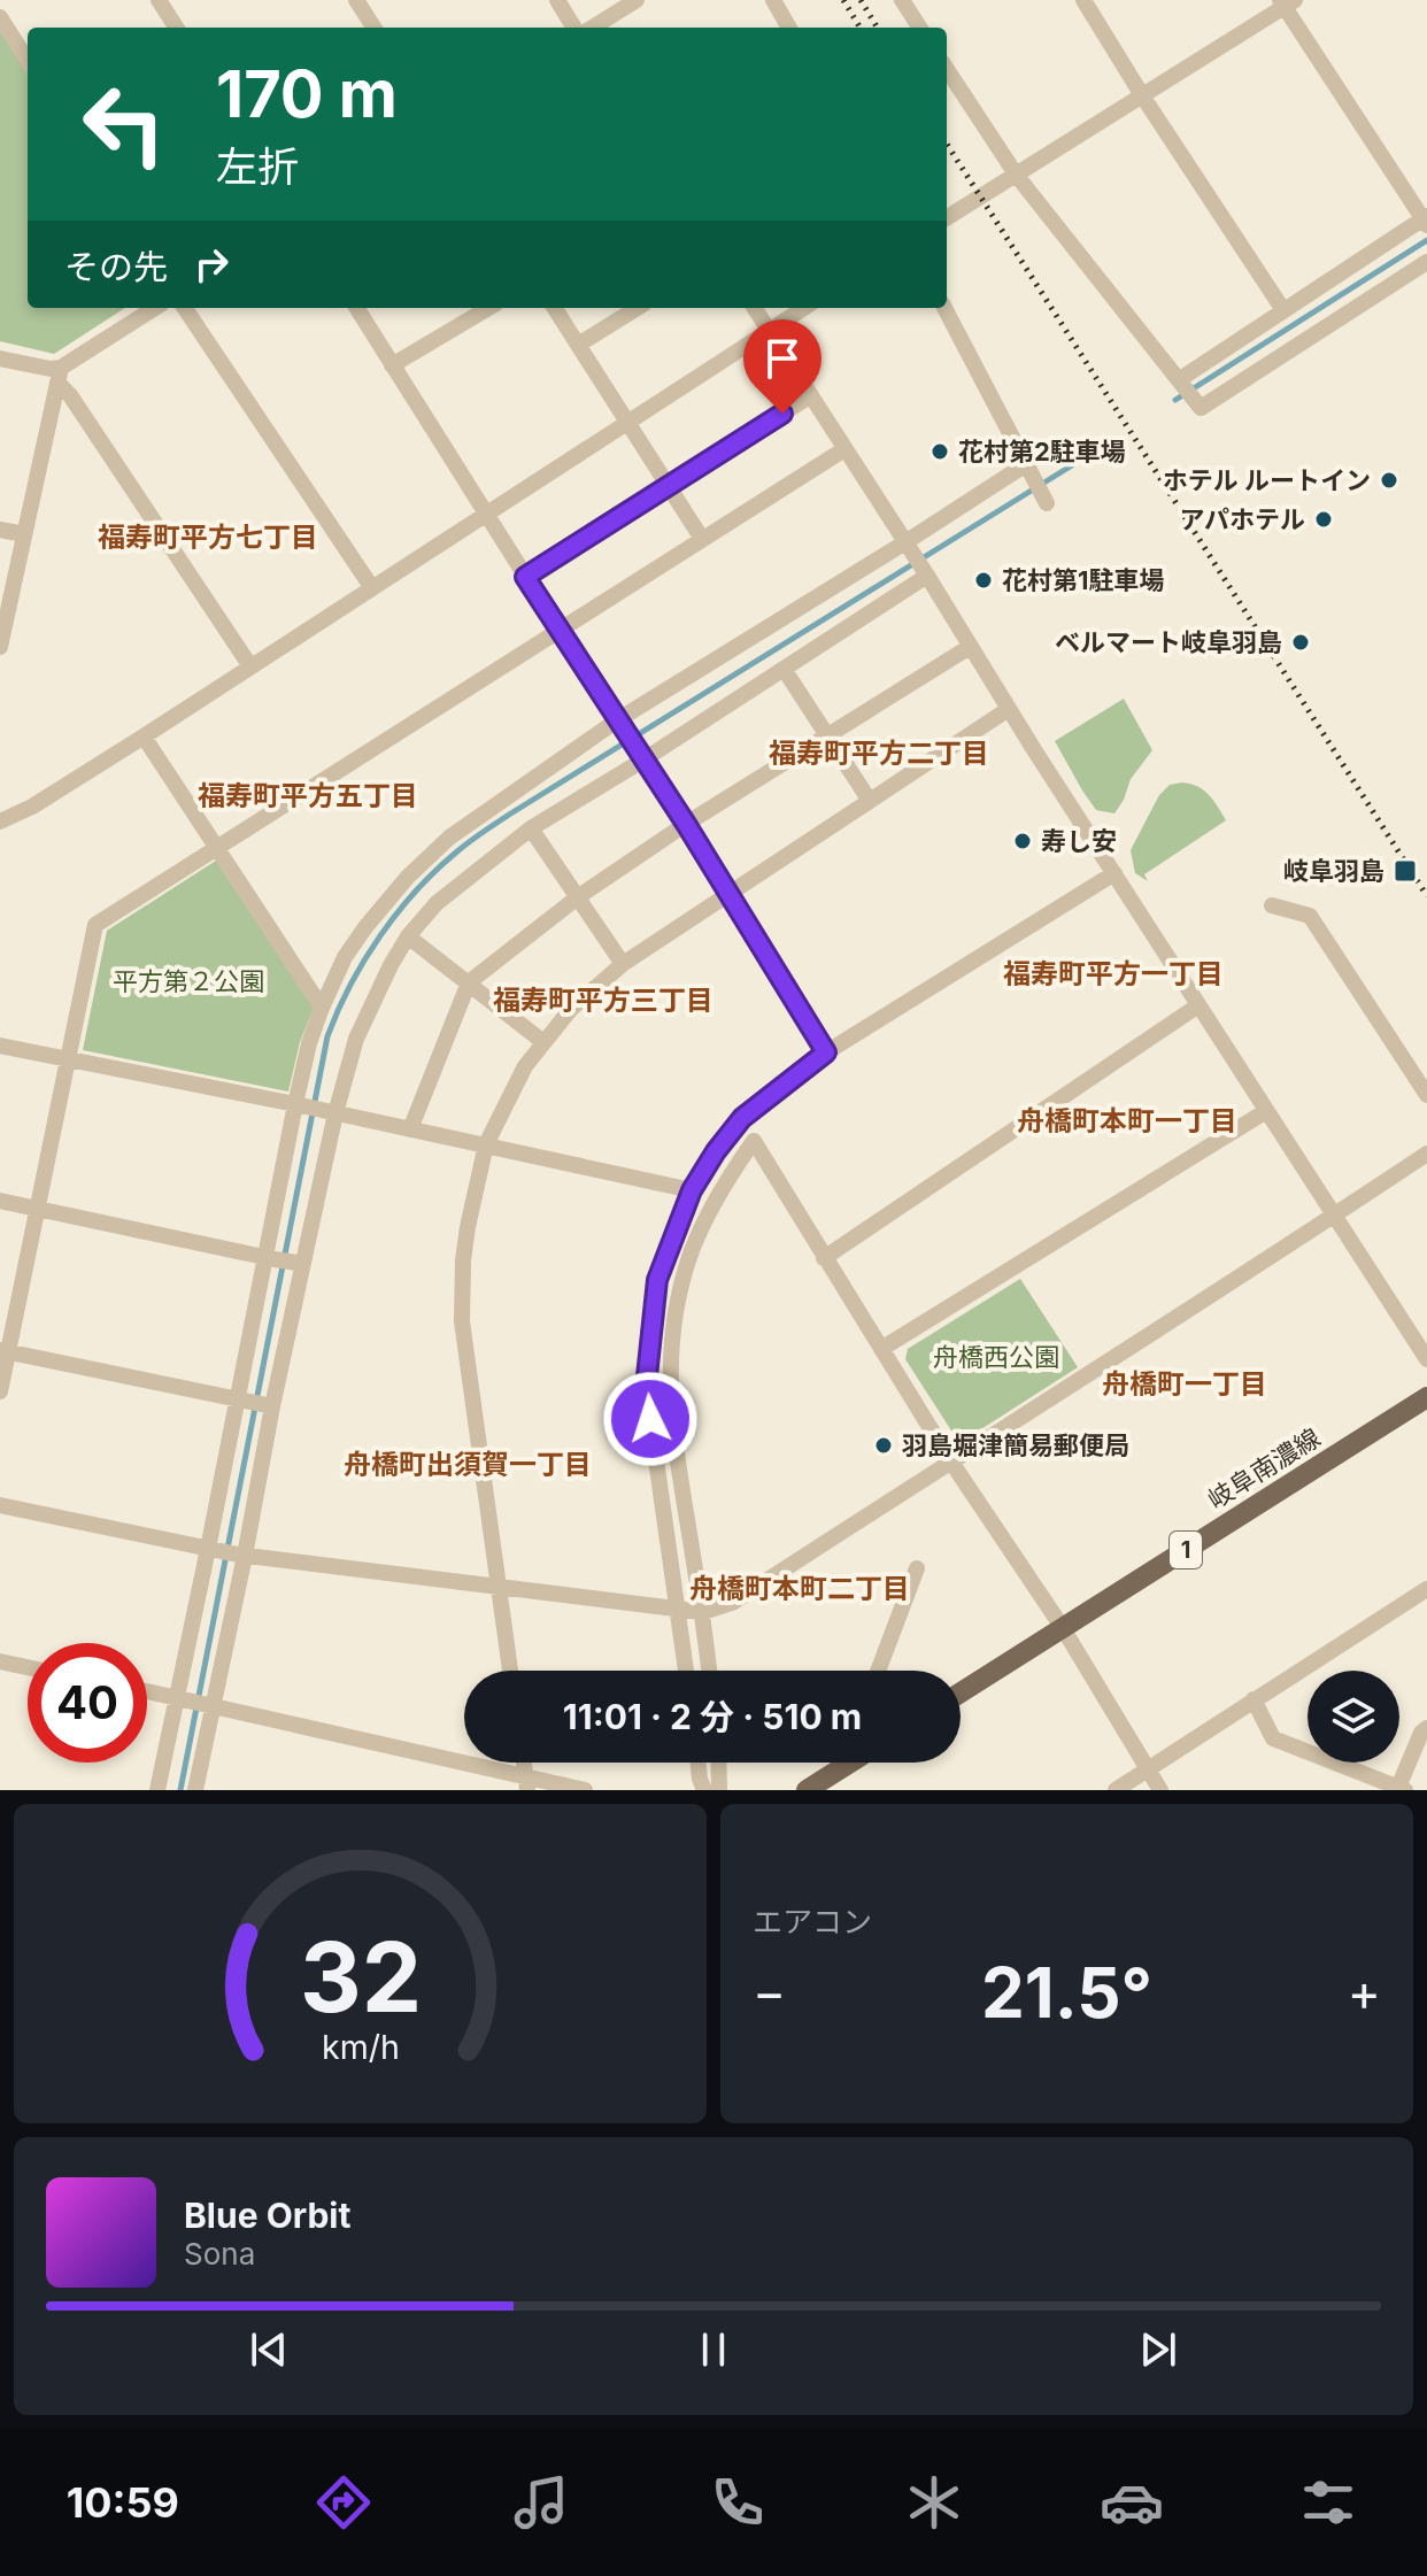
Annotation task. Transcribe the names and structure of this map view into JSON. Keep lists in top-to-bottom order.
{
  "streets": {
    "main road": ["岐阜南濃線", "1"]
  },
  "districts": [
    "福寿町平方七丁目",
    "福寿町平方二丁目",
    "福寿町平方五丁目",
    "福寿町平方一丁目",
    "福寿町平方三丁目",
    "舟橋町本町一丁目",
    "舟橋町一丁目",
    "舟橋町出須賀一丁目",
    "舟橋町本町二丁目"
  ],
  "parks": ["平方第２公園", "舟橋西公園"],
  "places": {
    "other": [
      "花村第2駐車場",
      "ホテル ルートイン",
      "アパホテル",
      "花村第1駐車場",
      "ベルマート岐阜羽島",
      "寿し安",
      "羽島堀津簡易郵便局"
    ],
    "transit": ["岐阜羽島"]
  },
  "page": {
    "turn": ["170 m", "左折"],
    "then": "その先",
    "limit": "40",
    "trip": "11:01 · 2 分 · 510 m",
    "tile": "エアコン",
    "heat": ["−", "21.5°", "+"],
    "song": ["Blue Orbit", "Sona"],
    "tabs": "10:59",
    "gauge": ["32", "km/h"]
  }
}
